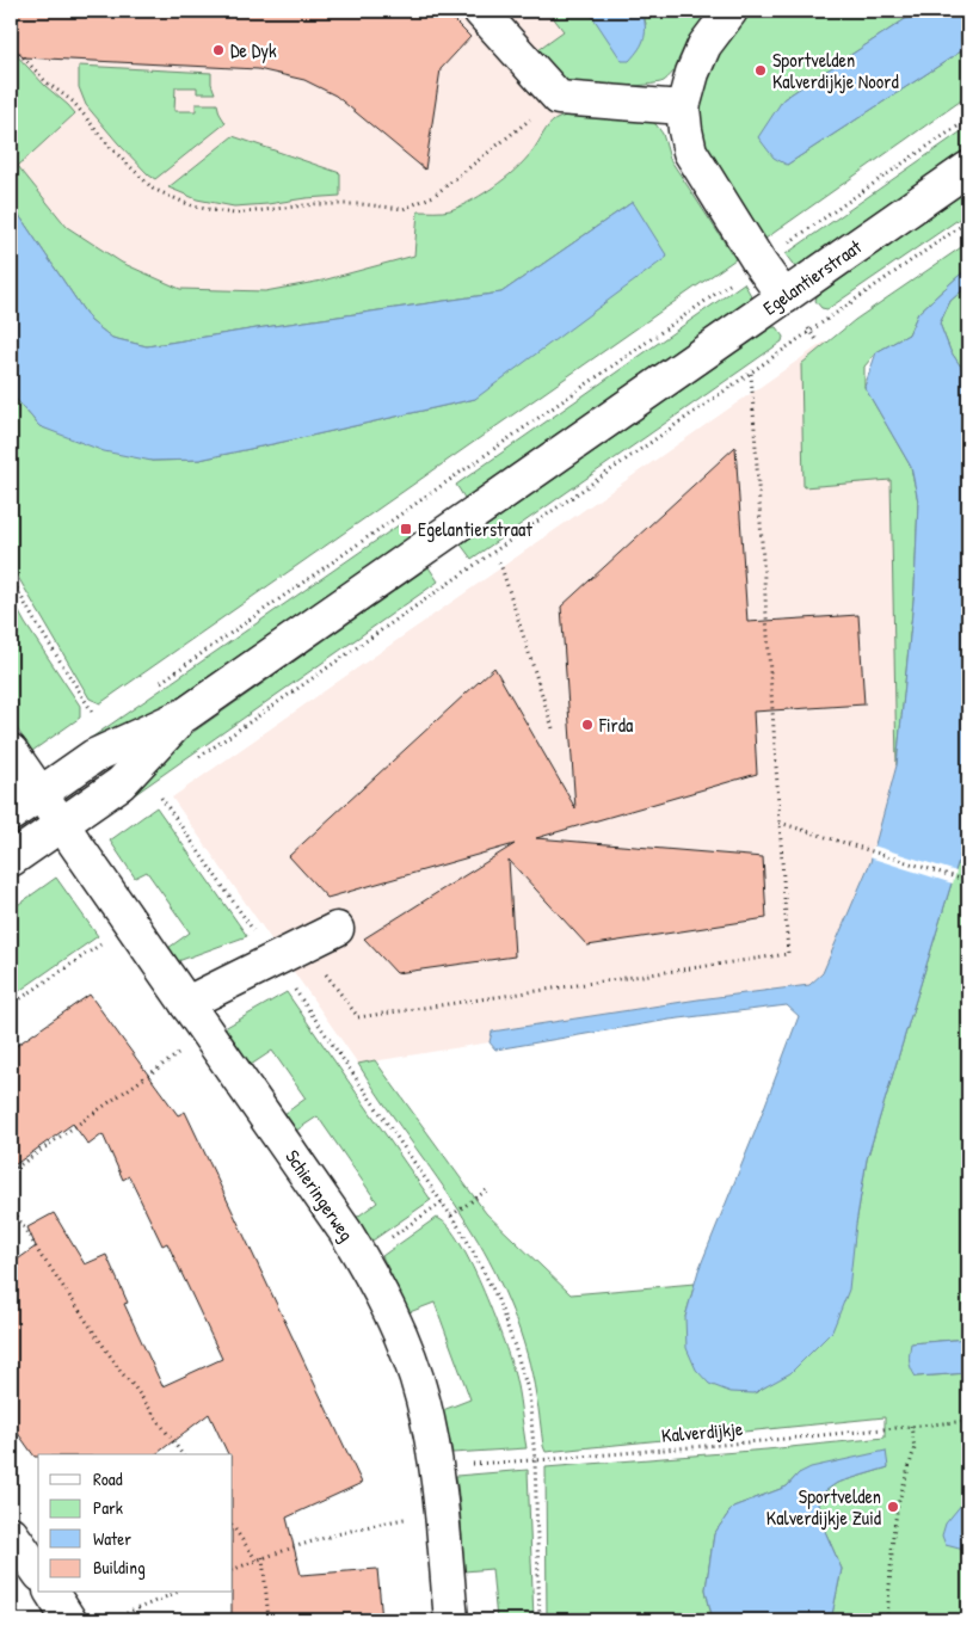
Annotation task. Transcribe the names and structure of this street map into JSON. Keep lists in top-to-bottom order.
{
  "streets": {
    "main road": ["Egelantierstraat", "Schieringerweg"],
    "path": ["Kalverdijkje"]
  },
  "crossings": [
    ["Egelantierstraat", "Schieringerweg"],
    ["Schieringerweg", "Kalverdijkje"]
  ],
  "places": {
    "other": [
      "De Dyk",
      "Sportvelden Kalverdijkje Noord",
      "Firda",
      "Sportvelden Kalverdijkje Zuid"
    ],
    "transit": ["Egelantierstraat"]
  },
  "legend": [
    "Road",
    "Park",
    "Water",
    "Building"
  ]
}
